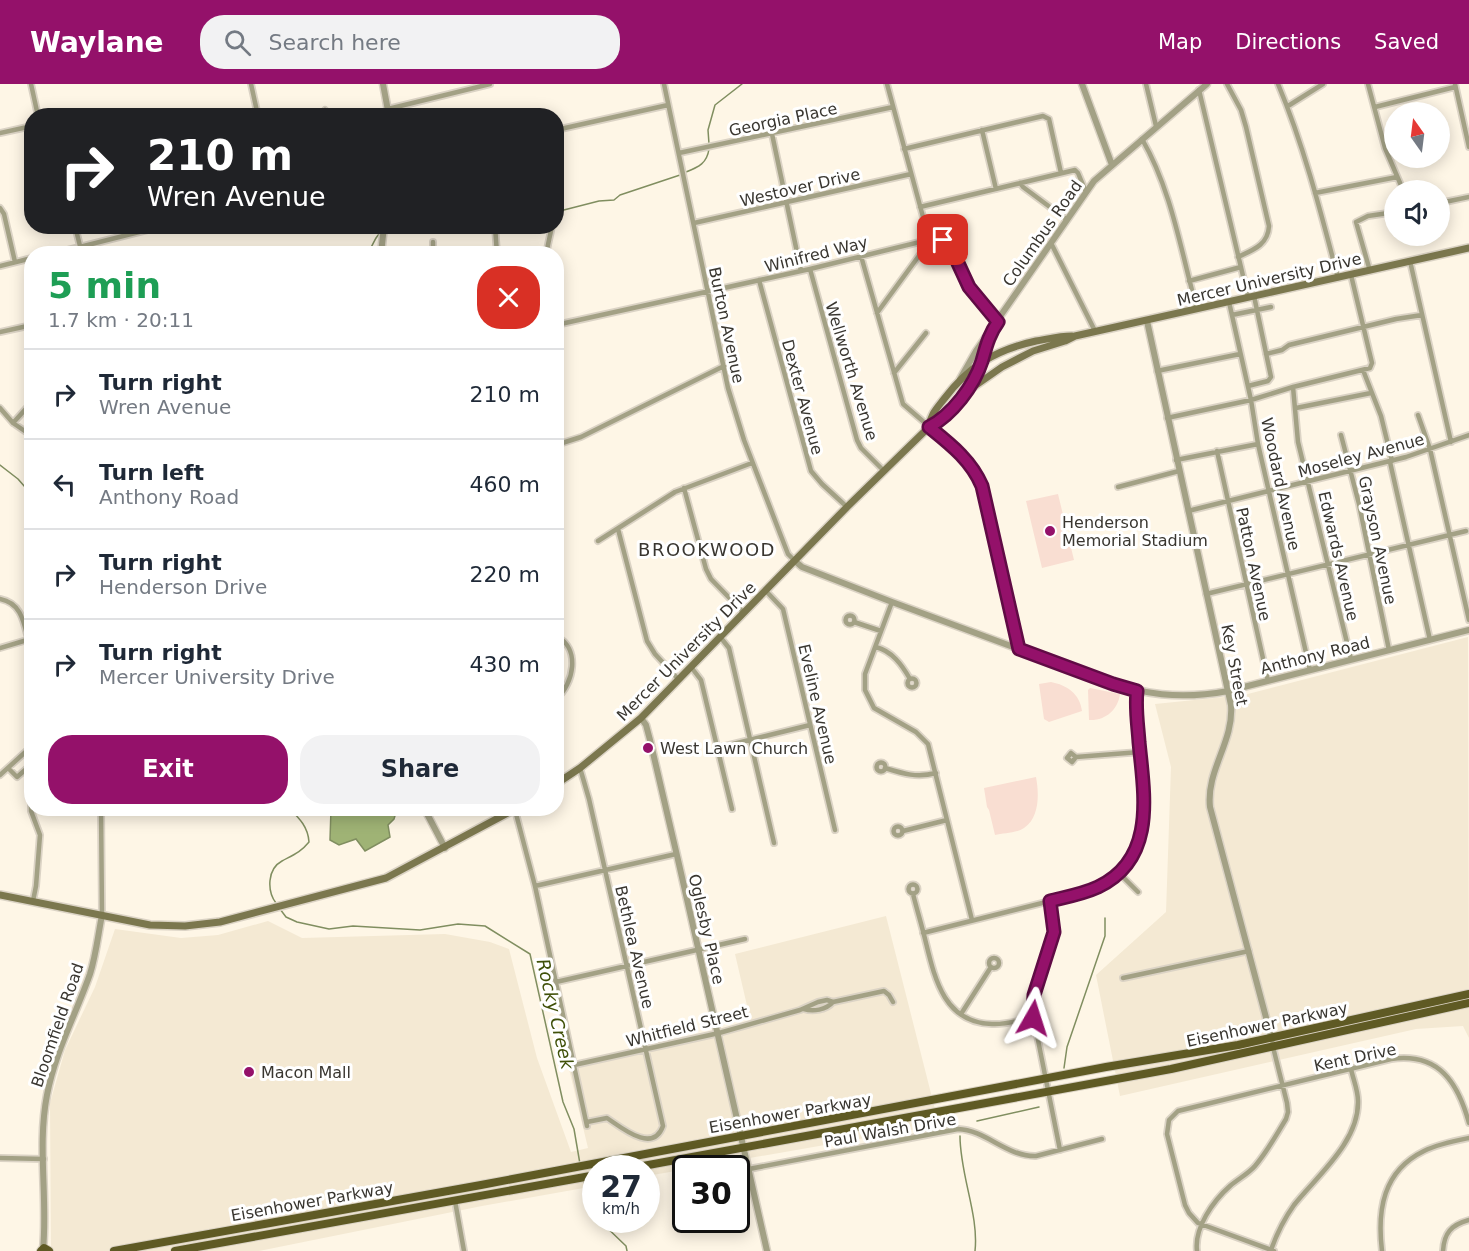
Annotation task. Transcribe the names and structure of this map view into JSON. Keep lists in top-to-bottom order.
{
  "streets": {
    "main road": ["Mercer University Drive", "Eisenhower Parkway"],
    "street": [
      "Georgia Place",
      "Westover Drive",
      "Columbus Road",
      "Winifred Way",
      "Burton Avenue",
      "Wellworth Avenue",
      "Dexter Avenue",
      "Moseley Avenue",
      "Woodard Avenue",
      "Grayson Avenue",
      "Edwards Avenue",
      "Patton Avenue",
      "Anthony Road",
      "Key Street",
      "Eveline Avenue",
      "Oglesby Place",
      "Bethlea Avenue",
      "Bloomfield Road",
      "Whitfield Street",
      "Kent Drive",
      "Paul Walsh Drive"
    ]
  },
  "crossings": [
    ["Georgia Place", "Burton Avenue"],
    ["Westover Drive", "Burton Avenue"],
    ["Columbus Road", "Mercer University Drive"],
    ["Winifred Way", "Burton Avenue"],
    ["Winifred Way", "Wellworth Avenue"],
    ["Winifred Way", "Dexter Avenue"],
    ["Mercer University Drive", "Burton Avenue"],
    ["Mercer University Drive", "Wellworth Avenue"],
    ["Mercer University Drive", "Dexter Avenue"],
    ["Mercer University Drive", "Woodard Avenue"],
    ["Mercer University Drive", "Anthony Road"],
    ["Mercer University Drive", "Key Street"],
    ["Mercer University Drive", "Eveline Avenue"],
    ["Mercer University Drive", "Oglesby Place"],
    ["Mercer University Drive", "Bethlea Avenue"],
    ["Burton Avenue", "Anthony Road"],
    ["Moseley Avenue", "Woodard Avenue"],
    ["Moseley Avenue", "Grayson Avenue"],
    ["Moseley Avenue", "Edwards Avenue"],
    ["Moseley Avenue", "Patton Avenue"],
    ["Moseley Avenue", "Key Street"],
    ["Woodard Avenue", "Anthony Road"],
    ["Grayson Avenue", "Anthony Road"],
    ["Edwards Avenue", "Anthony Road"],
    ["Patton Avenue", "Anthony Road"],
    ["Anthony Road", "Key Street"],
    ["Key Street", "Eisenhower Parkway"],
    ["Oglesby Place", "Eisenhower Parkway"],
    ["Oglesby Place", "Whitfield Street"],
    ["Bethlea Avenue", "Whitfield Street"]
  ],
  "districts": ["BROOKWOOD"],
  "water": ["Rocky Creek"],
  "places": ["Henderson Memorial Stadium", "West Lawn Church", "Macon Mall"],
  "north": "top",
  "page": {
    "header": "Waylane",
    "search": "Search here",
    "nav": ["Map", "Directions", "Saved"],
    "turn": ["210 m", "Wren Avenue"],
    "heading": ["5 min", "1.7 km · 20:11"],
    "list": [
      {
        "name": "Turn right",
        "note": "Wren Avenue",
        "value": "210 m"
      },
      {
        "name": "Turn left",
        "note": "Anthony Road",
        "value": "460 m"
      },
      {
        "name": "Turn right",
        "note": "Henderson Drive",
        "value": "220 m"
      },
      {
        "name": "Turn right",
        "note": "Mercer University Drive",
        "value": "430 m"
      }
    ],
    "buttons": ["Exit", "Share"],
    "speed": "27 km/h",
    "limit": "30"
  }
}
